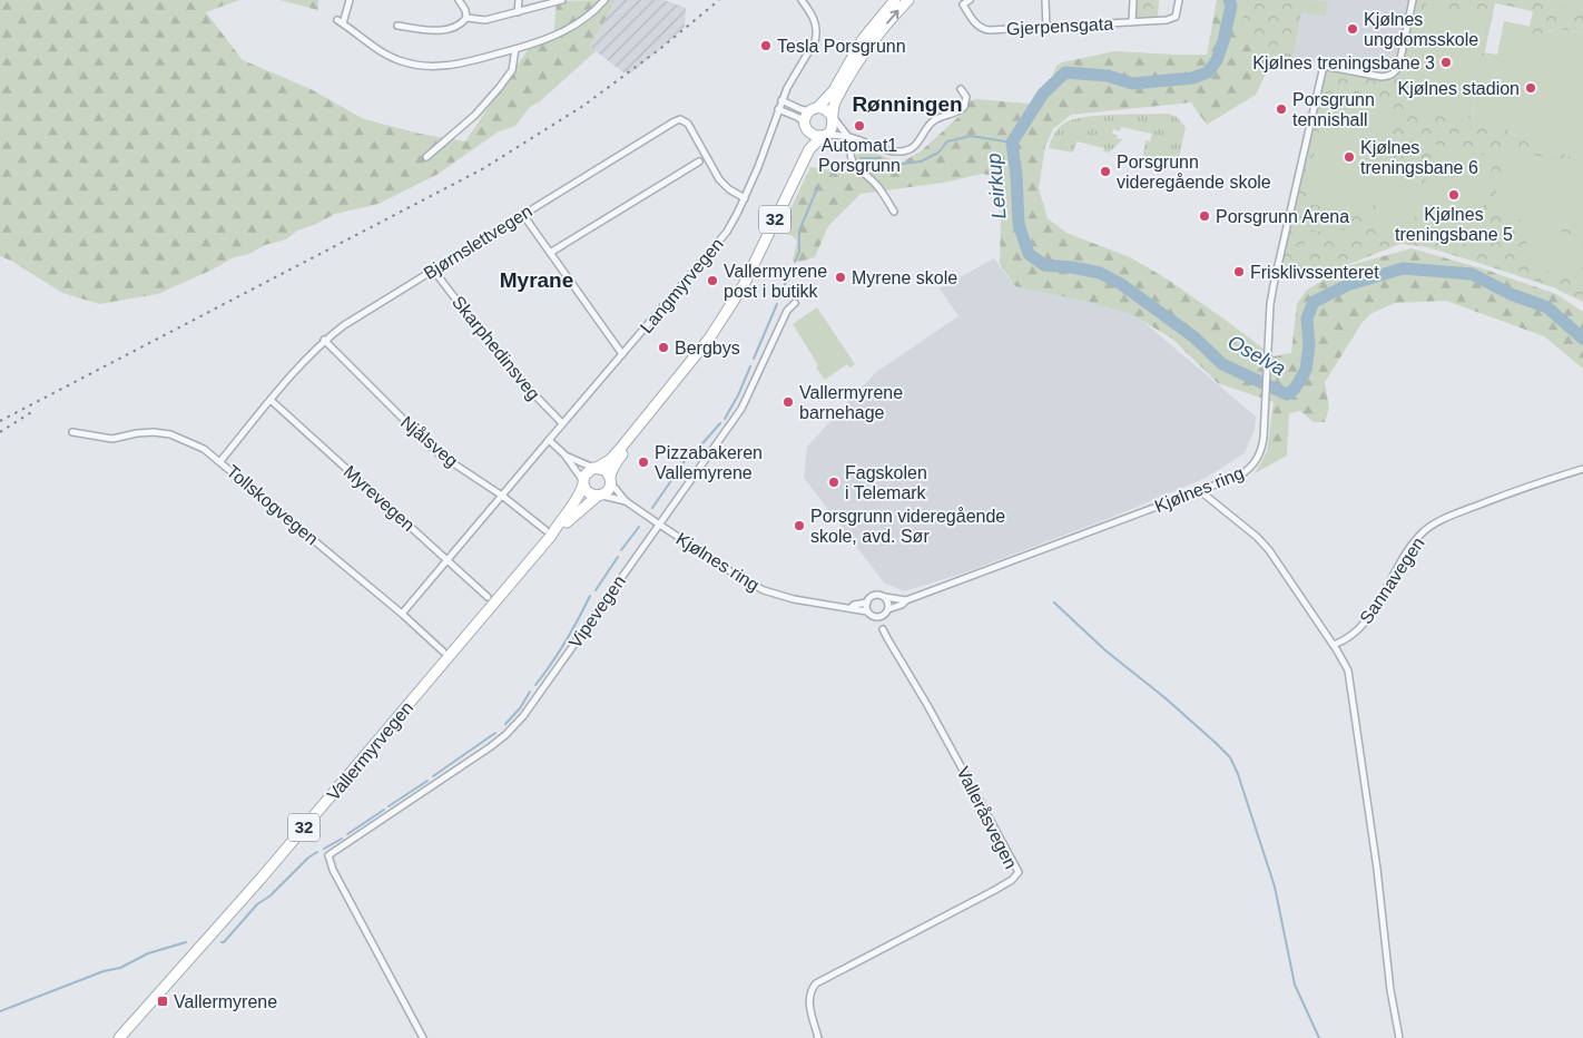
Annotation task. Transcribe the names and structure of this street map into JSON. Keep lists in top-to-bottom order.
{
  "streets": {
    "main road": ["32", "Vallermyrvegen"],
    "street": [
      "Gjerpensgata",
      "Bjørnslettvegen",
      "Langmyrvegen",
      "Skarphedinsveg",
      "Njålsveg",
      "Kjølnes ring",
      "Myrevegen",
      "Tollskogvegen",
      "Sannavegen",
      "Vipevegen",
      "Valleråsvegen"
    ]
  },
  "crossings": [
    ["32", "Kjølnes ring"],
    ["32", "Vallermyrvegen"],
    ["Bjørnslettvegen", "Langmyrvegen"],
    ["Bjørnslettvegen", "Skarphedinsveg"],
    ["Bjørnslettvegen", "Njålsveg"],
    ["Bjørnslettvegen", "Myrevegen"],
    ["Bjørnslettvegen", "Tollskogvegen"],
    ["Langmyrvegen", "Skarphedinsveg"],
    ["Langmyrvegen", "Njålsveg"],
    ["Langmyrvegen", "Myrevegen"],
    ["Langmyrvegen", "Tollskogvegen"],
    ["Njålsveg", "Vallermyrvegen"],
    ["Kjølnes ring", "Vipevegen"],
    ["Kjølnes ring", "Vallermyrvegen"]
  ],
  "districts": ["Rønningen", "Myrane"],
  "water": ["Leirkup", "Oselva"],
  "places": {
    "other": [
      "Kjølnes ungdomsskole",
      "Tesla Porsgrunn",
      "Kjølnes treningsbane 3",
      "Kjølnes stadion",
      "Porsgrunn tennishall",
      "Automat1 Porsgrunn",
      "Kjølnes treningsbane 6",
      "Porsgrunn videregående skole",
      "Kjølnes treningsbane 5",
      "Porsgrunn Arena",
      "Frisklivssenteret",
      "Myrene skole",
      "Vallermyrene post i butikk",
      "Bergbys",
      "Vallermyrene barnehage",
      "Pizzabakeren Vallemyrene",
      "Fagskolen i Telemark",
      "Porsgrunn videregående skole, avd. Sør"
    ],
    "transit": ["Vallermyrene"]
  }
}
